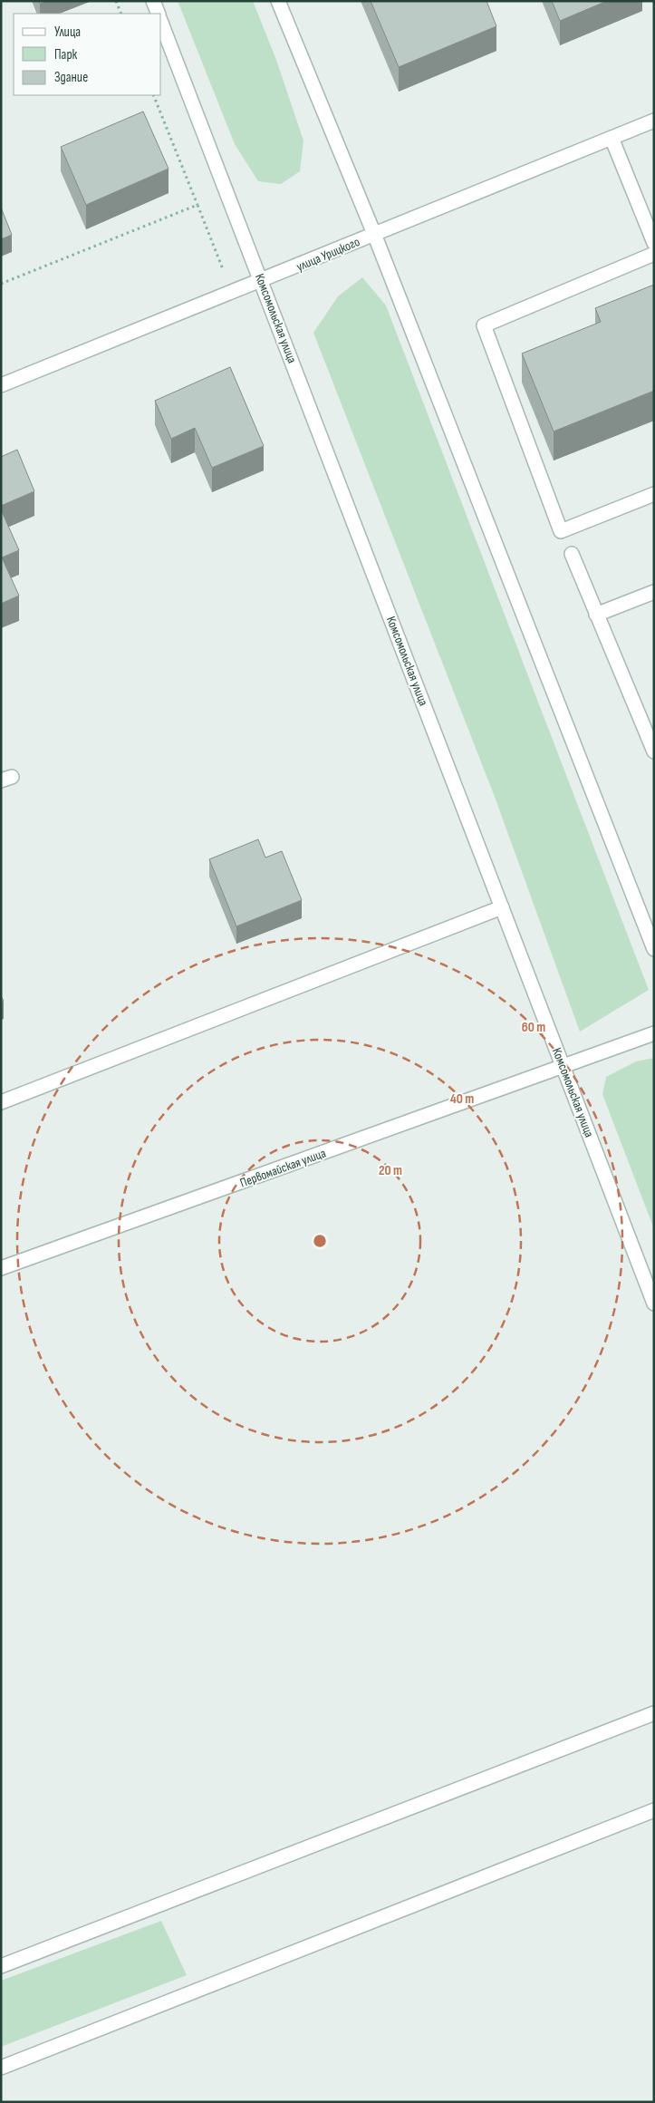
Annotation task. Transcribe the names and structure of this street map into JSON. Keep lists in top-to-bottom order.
{
  "streets": {
    "street": ["улица Урицкого", "Комсомольская улица", "Первомайская улица"]
  },
  "crossings": [
    ["улица Урицкого", "Комсомольская улица"],
    ["Комсомольская улица", "Первомайская улица"]
  ],
  "legend": ["Улица", "Парк", "Здание"],
  "rings": ["60 m", "40 m", "20 m"]
}
